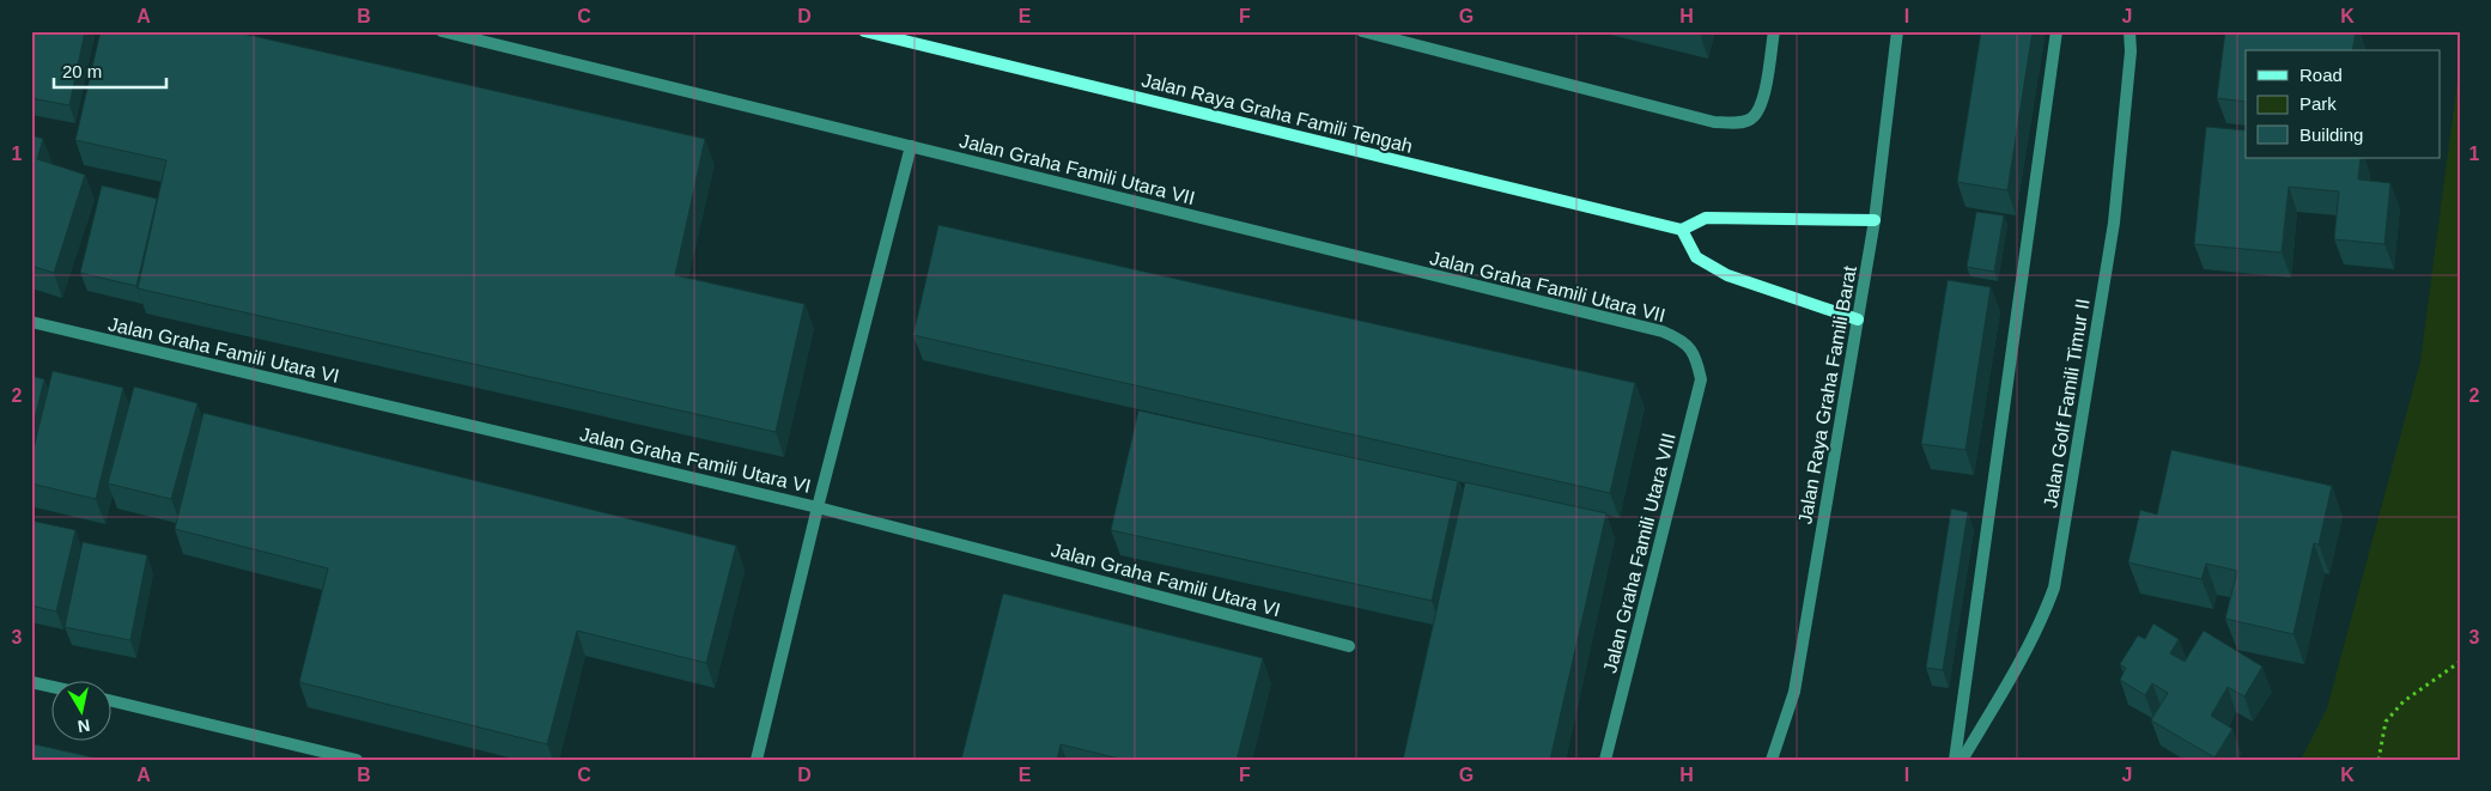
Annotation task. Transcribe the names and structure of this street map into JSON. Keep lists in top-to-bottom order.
{
  "streets": {
    "street": [
      "Jalan Raya Graha Famili Tengah",
      "Jalan Graha Famili Utara VII",
      "Jalan Graha Famili Utara VI",
      "Jalan Raya Graha Famili Barat",
      "Jalan Golf Famili Timur II",
      "Jalan Graha Famili Utara VIII"
    ]
  },
  "crossings": [
    ["Jalan Graha Famili Utara VII", "Jalan Graha Famili Utara VIII"]
  ],
  "legend": ["Road", "Park", "Building"],
  "scale_bar": "20 m",
  "north": "bottom",
  "grid": {
    "columns": [
      "A",
      "B",
      "C",
      "D",
      "E",
      "F",
      "G",
      "H",
      "I",
      "J",
      "K"
    ],
    "rows": ["1", "2", "3"]
  }
}
